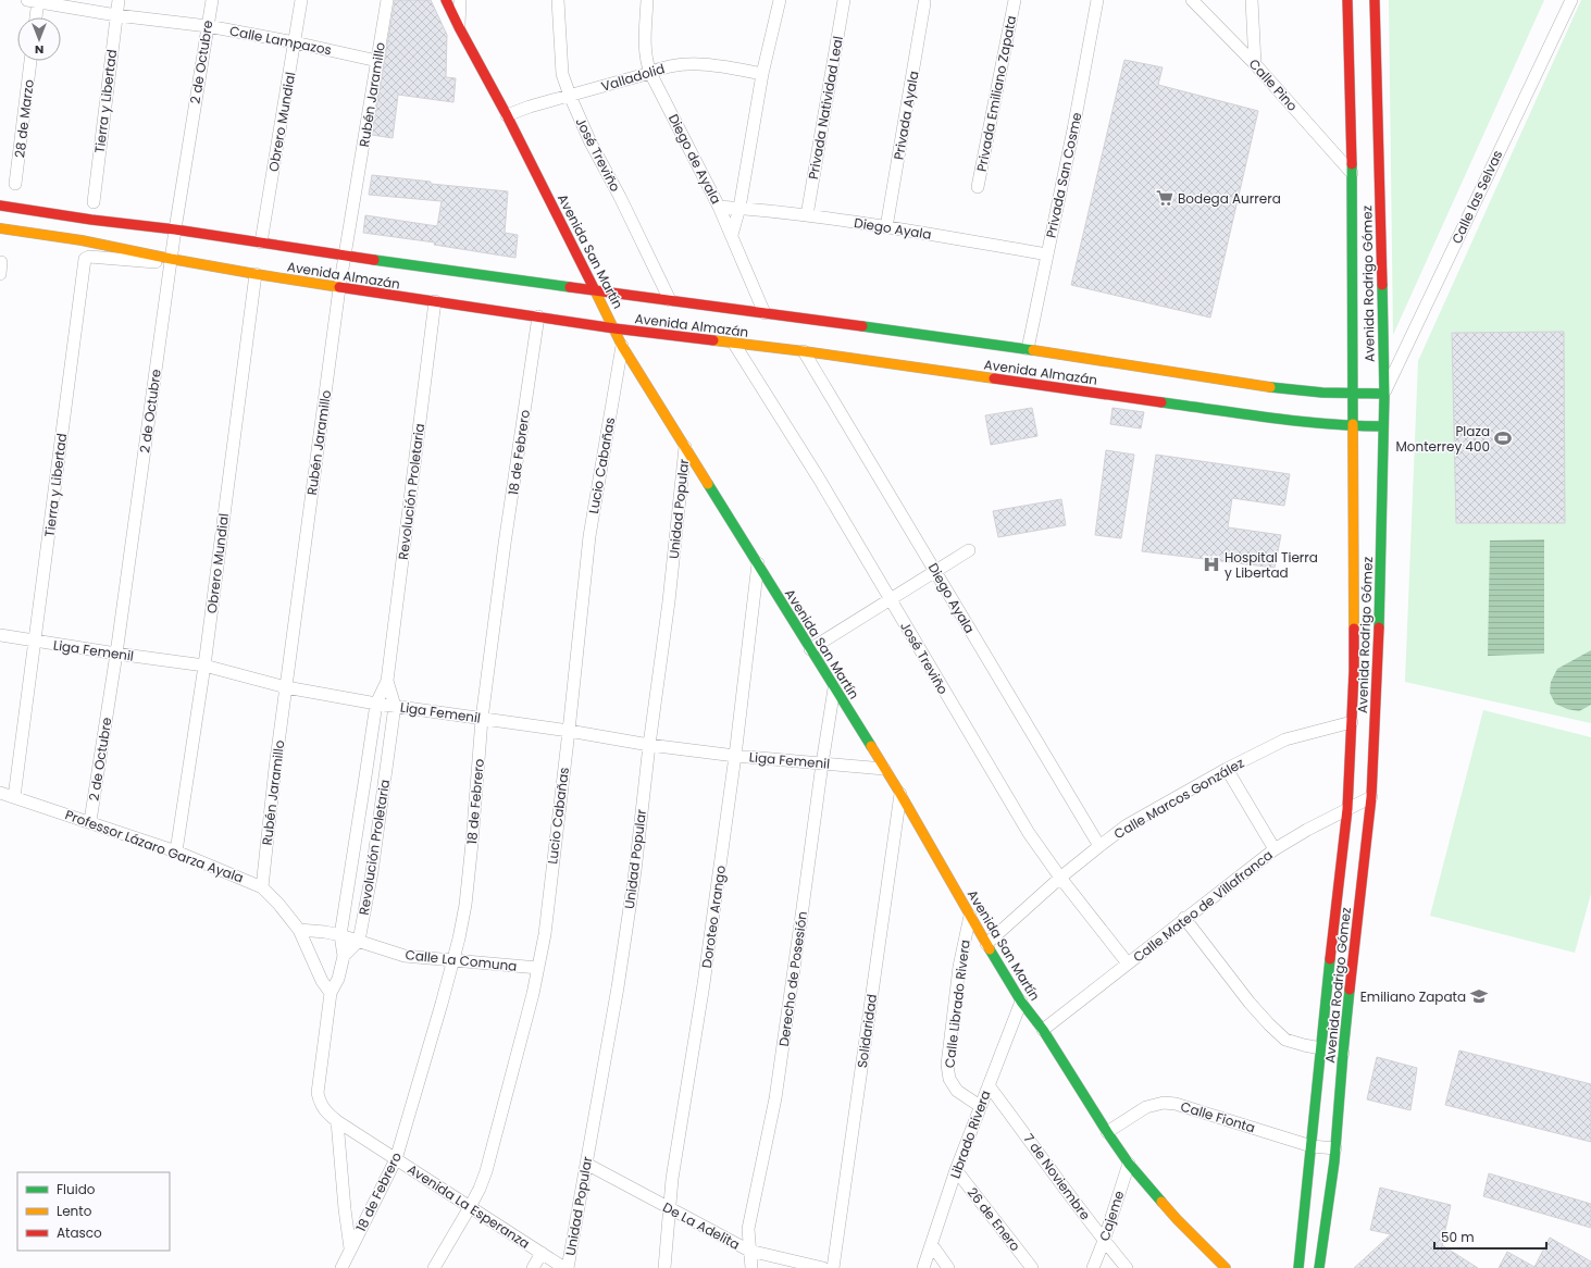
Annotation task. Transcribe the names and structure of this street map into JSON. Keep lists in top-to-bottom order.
{
  "streets": {
    "main road": ["Avenida San Martín", "Avenida Almazán", "Avenida Rodrigo Gómez"],
    "street": [
      "Calle Lampazos",
      "2 de Octubre",
      "Valladolid",
      "Calle Pino",
      "Privada Emiliano Zapata",
      "Rubén Jaramillo",
      "Tierra y Libertad",
      "Privada Natividad Leal",
      "Privada Ayala",
      "28 de Marzo",
      "Obrero Mundial",
      "José Treviño",
      "Diego de Ayala",
      "Privada San Cosme",
      "Calle las Selvas",
      "Diego Ayala",
      "18 de Febrero",
      "Lucio Cabañas",
      "Revolución Proletaria",
      "Unidad Popular",
      "Liga Femenil",
      "Calle Marcos González",
      "Professor Lázaro Garza Ayala",
      "Calle Mateo de Villafranca",
      "Doroteo Arango",
      "Calle La Comuna",
      "Derecho de Posesión",
      "Calle Librado Rivera",
      "Solidaridad",
      "Calle Fionta",
      "Librado Rivera",
      "7 de Noviembre",
      "Avenida La Esperanza",
      "Cajeme",
      "26 de Enero",
      "De La Adelita"
    ]
  },
  "crossings": [
    ["Calle Lampazos", "2 de Octubre"],
    ["Calle Lampazos", "Rubén Jaramillo"],
    ["Calle Lampazos", "Tierra y Libertad"],
    ["Calle Lampazos", "Obrero Mundial"],
    ["2 de Octubre", "Tierra y Libertad"],
    ["2 de Octubre", "Avenida Almazán"],
    ["2 de Octubre", "Liga Femenil"],
    ["2 de Octubre", "Professor Lázaro Garza Ayala"],
    ["Valladolid", "José Treviño"],
    ["Valladolid", "Diego de Ayala"],
    ["Valladolid", "Avenida San Martín"],
    ["Calle Pino", "Avenida Rodrigo Gómez"],
    ["Rubén Jaramillo", "Avenida Almazán"],
    ["Rubén Jaramillo", "Liga Femenil"],
    ["Rubén Jaramillo", "Professor Lázaro Garza Ayala"],
    ["Tierra y Libertad", "Avenida Almazán"],
    ["Tierra y Libertad", "Liga Femenil"],
    ["Tierra y Libertad", "Professor Lázaro Garza Ayala"],
    ["Privada Natividad Leal", "Diego Ayala"],
    ["Privada Ayala", "Diego Ayala"],
    ["Obrero Mundial", "Avenida Almazán"],
    ["Obrero Mundial", "Liga Femenil"],
    ["Obrero Mundial", "Professor Lázaro Garza Ayala"],
    ["José Treviño", "Avenida Almazán"],
    ["José Treviño", "Calle Marcos González"],
    ["José Treviño", "Calle Mateo de Villafranca"],
    ["Diego de Ayala", "Diego Ayala"],
    ["Diego de Ayala", "Avenida Almazán"],
    ["Privada San Cosme", "Diego Ayala"],
    ["Privada San Cosme", "Avenida Almazán"],
    ["Calle las Selvas", "Avenida Almazán"],
    ["Calle las Selvas", "Avenida Rodrigo Gómez"],
    ["Diego Ayala", "Avenida Almazán"],
    ["Diego Ayala", "Calle Marcos González"],
    ["Avenida San Martín", "Avenida Almazán"],
    ["Avenida San Martín", "Lucio Cabañas"],
    ["Avenida San Martín", "Unidad Popular"],
    ["Avenida San Martín", "Liga Femenil"],
    ["Avenida San Martín", "Calle Marcos González"],
    ["Avenida San Martín", "Calle Mateo de Villafranca"],
    ["Avenida San Martín", "Doroteo Arango"],
    ["Avenida San Martín", "Derecho de Posesión"],
    ["Avenida San Martín", "Calle Librado Rivera"],
    ["Avenida San Martín", "Solidaridad"],
    ["Avenida San Martín", "Calle Fionta"],
    ["Avenida San Martín", "Librado Rivera"],
    ["Avenida San Martín", "Cajeme"],
    ["Avenida Almazán", "Avenida Rodrigo Gómez"],
    ["Avenida Almazán", "18 de Febrero"],
    ["Avenida Almazán", "Revolución Proletaria"],
    ["Avenida Rodrigo Gómez", "Calle Marcos González"],
    ["Avenida Rodrigo Gómez", "Calle Mateo de Villafranca"],
    ["Avenida Rodrigo Gómez", "Calle Fionta"],
    ["18 de Febrero", "Liga Femenil"],
    ["18 de Febrero", "Calle La Comuna"],
    ["18 de Febrero", "Avenida La Esperanza"],
    ["Lucio Cabañas", "Liga Femenil"],
    ["Lucio Cabañas", "Calle La Comuna"],
    ["Lucio Cabañas", "Avenida La Esperanza"],
    ["Revolución Proletaria", "Liga Femenil"],
    ["Revolución Proletaria", "Professor Lázaro Garza Ayala"],
    ["Revolución Proletaria", "Calle La Comuna"],
    ["Revolución Proletaria", "Avenida La Esperanza"],
    ["Unidad Popular", "Liga Femenil"],
    ["Unidad Popular", "Avenida La Esperanza"],
    ["Unidad Popular", "De La Adelita"],
    ["Liga Femenil", "Doroteo Arango"],
    ["Liga Femenil", "Derecho de Posesión"],
    ["Professor Lázaro Garza Ayala", "Calle La Comuna"],
    ["Doroteo Arango", "De La Adelita"],
    ["Derecho de Posesión", "De La Adelita"],
    ["Calle Librado Rivera", "Librado Rivera"],
    ["Librado Rivera", "7 de Noviembre"],
    ["Librado Rivera", "26 de Enero"],
    ["7 de Noviembre", "Cajeme"]
  ],
  "places": {
    "supermarket": ["Bodega Aurrera"],
    "sports": ["Plaza Monterrey 400"],
    "hospital": ["Hospital Tierra y Libertad"],
    "school or university": ["Emiliano Zapata"]
  },
  "legend": ["Fluido", "Lento", "Atasco"],
  "scale_bar": "50 m",
  "north": "bottom"
}
